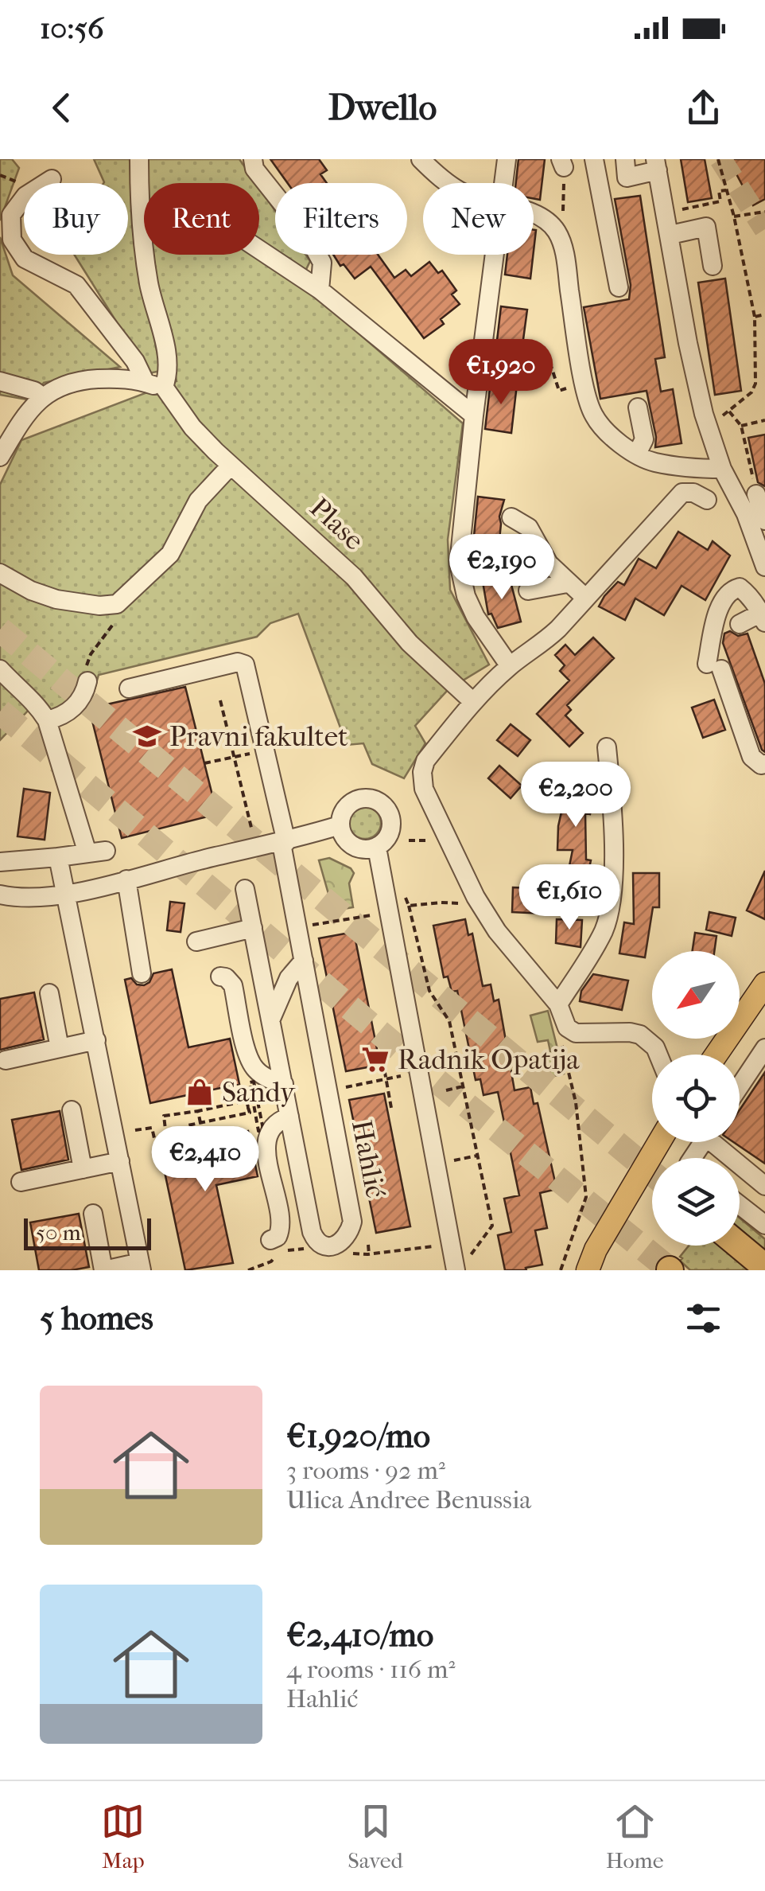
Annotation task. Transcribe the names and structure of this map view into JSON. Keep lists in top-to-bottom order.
{
  "streets": {
    "street": ["Plase", "Hahlić"]
  },
  "places": {
    "school or university": ["Pravni fakultet"],
    "supermarket": ["Radnik Opatija"],
    "shop": ["Sandy"]
  },
  "scale_bar": "50 m",
  "north": "bottom left",
  "page": {
    "status": "10:56",
    "header": "Dwello",
    "chip": [
      "Buy",
      "Rent",
      "Filters",
      "New"
    ],
    "price": [
      "€1,920",
      "€2,190",
      "€2,200",
      "€1,610",
      "€2,410"
    ],
    "scale": "50 m",
    "heading": "5 homes",
    "list": [
      {
        "name": "€1,920/mo",
        "note": "3 rooms · 92 m² · Ulica Andree Benussia"
      },
      {
        "name": "€2,410/mo",
        "note": "4 rooms · 116 m² · Hahlić"
      }
    ],
    "tabs": ["Map", "Saved", "Home"]
  }
}
